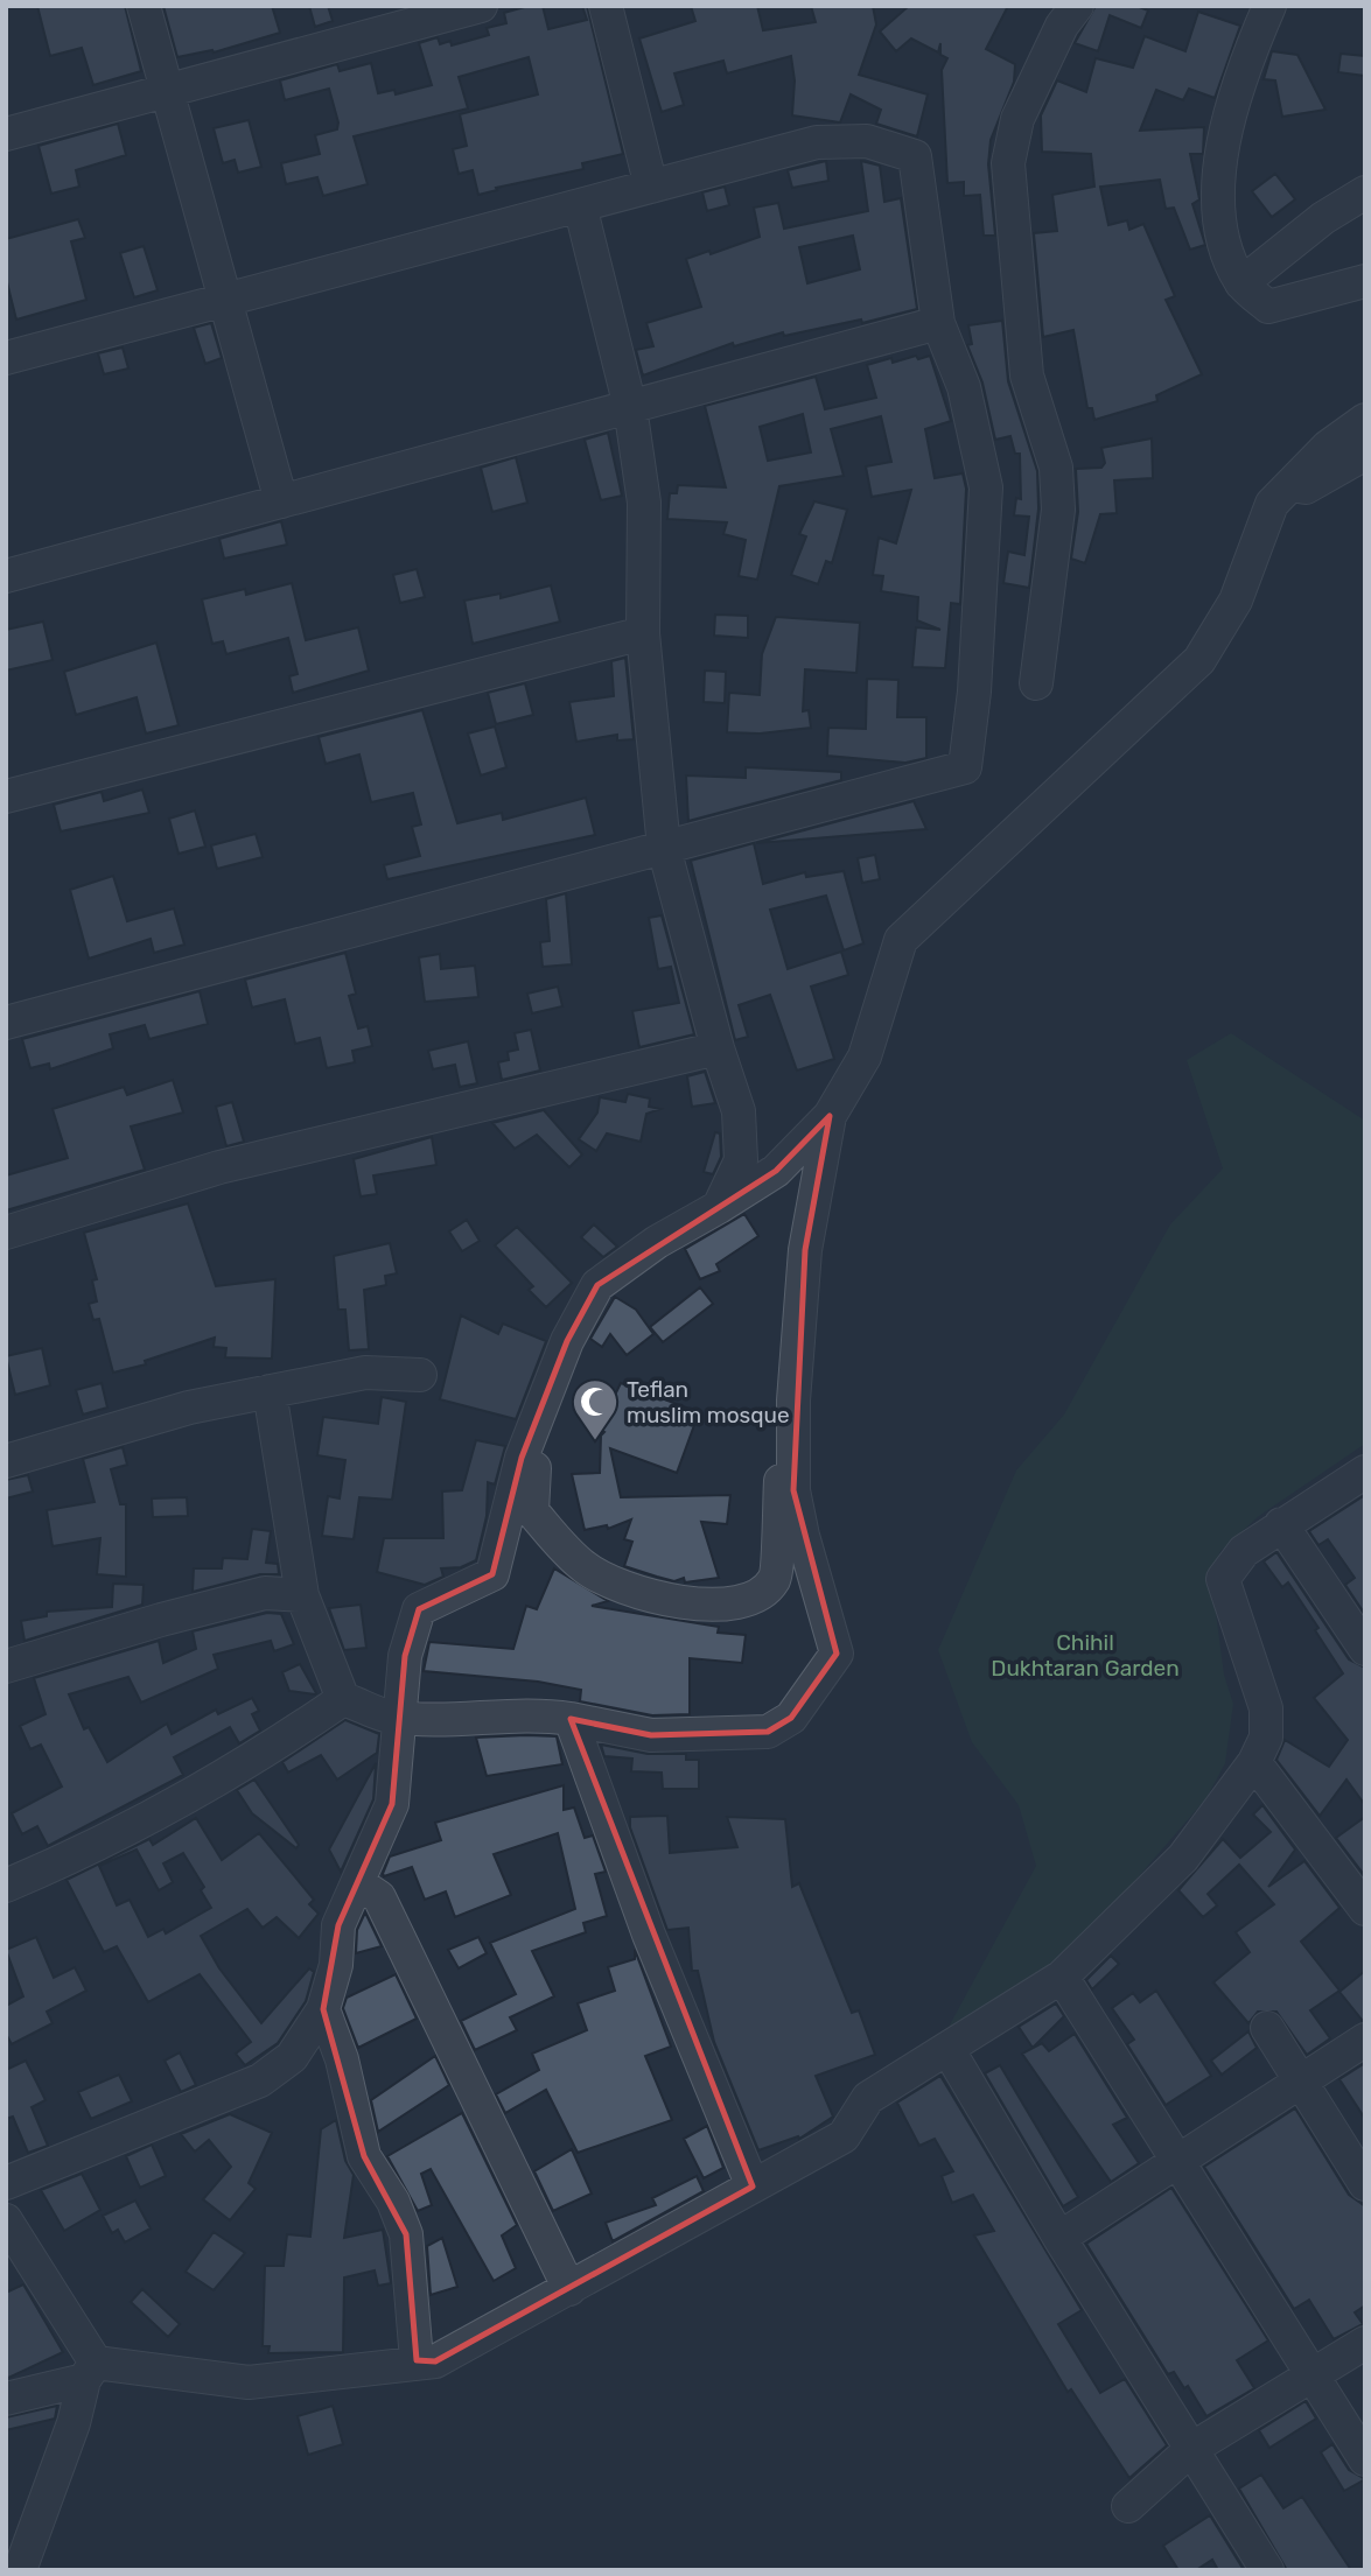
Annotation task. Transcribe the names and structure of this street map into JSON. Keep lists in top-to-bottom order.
{
  "parks": ["Chihil Dukhtaran Garden"],
  "places": {
    "mosque": ["Teflan muslim mosque"]
  }
}
